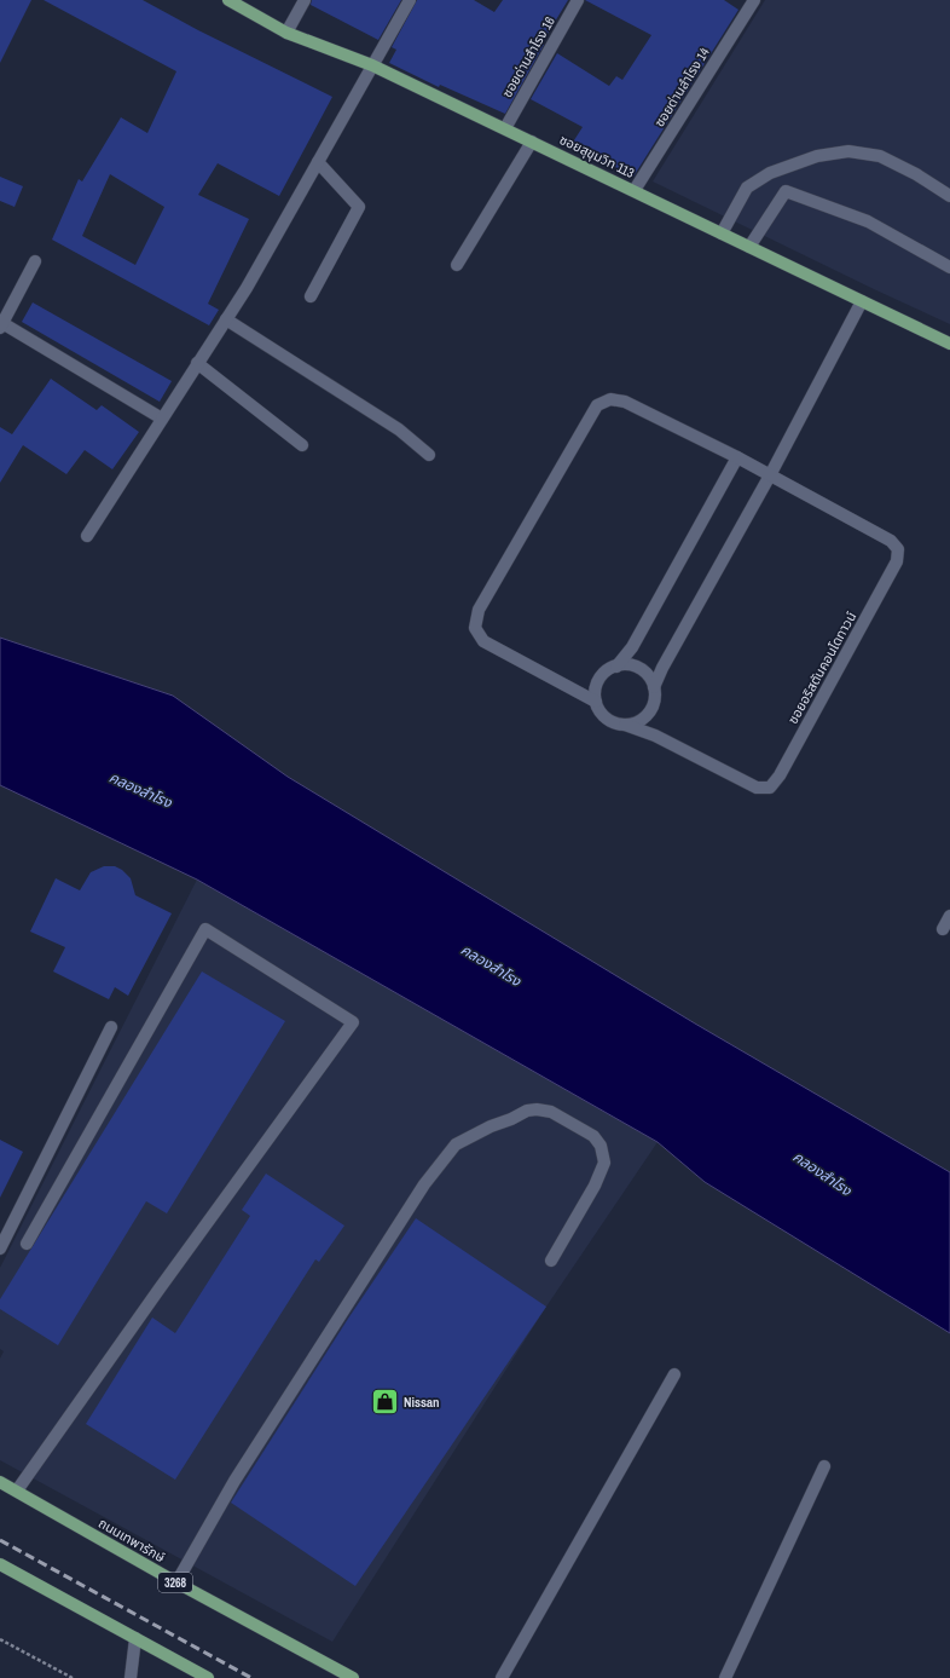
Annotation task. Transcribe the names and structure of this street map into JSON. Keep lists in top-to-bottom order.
{
  "streets": {
    "main road": ["ซอยสุขุมวิท 113", "ถนนเทพารักษ์", "3268"],
    "street": ["ซอยด่านสำโรง 16", "ซอยด่านสำโรง 14", "ซอยอริสตันคอนโดทาวน์"]
  },
  "crossings": [
    ["ซอยด่านสำโรง 16", "ซอยสุขุมวิท 113"],
    ["ซอยด่านสำโรง 14", "ซอยสุขุมวิท 113"]
  ],
  "water": ["คลองสำโรง"],
  "places": {
    "shop": ["Nissan"]
  }
}
